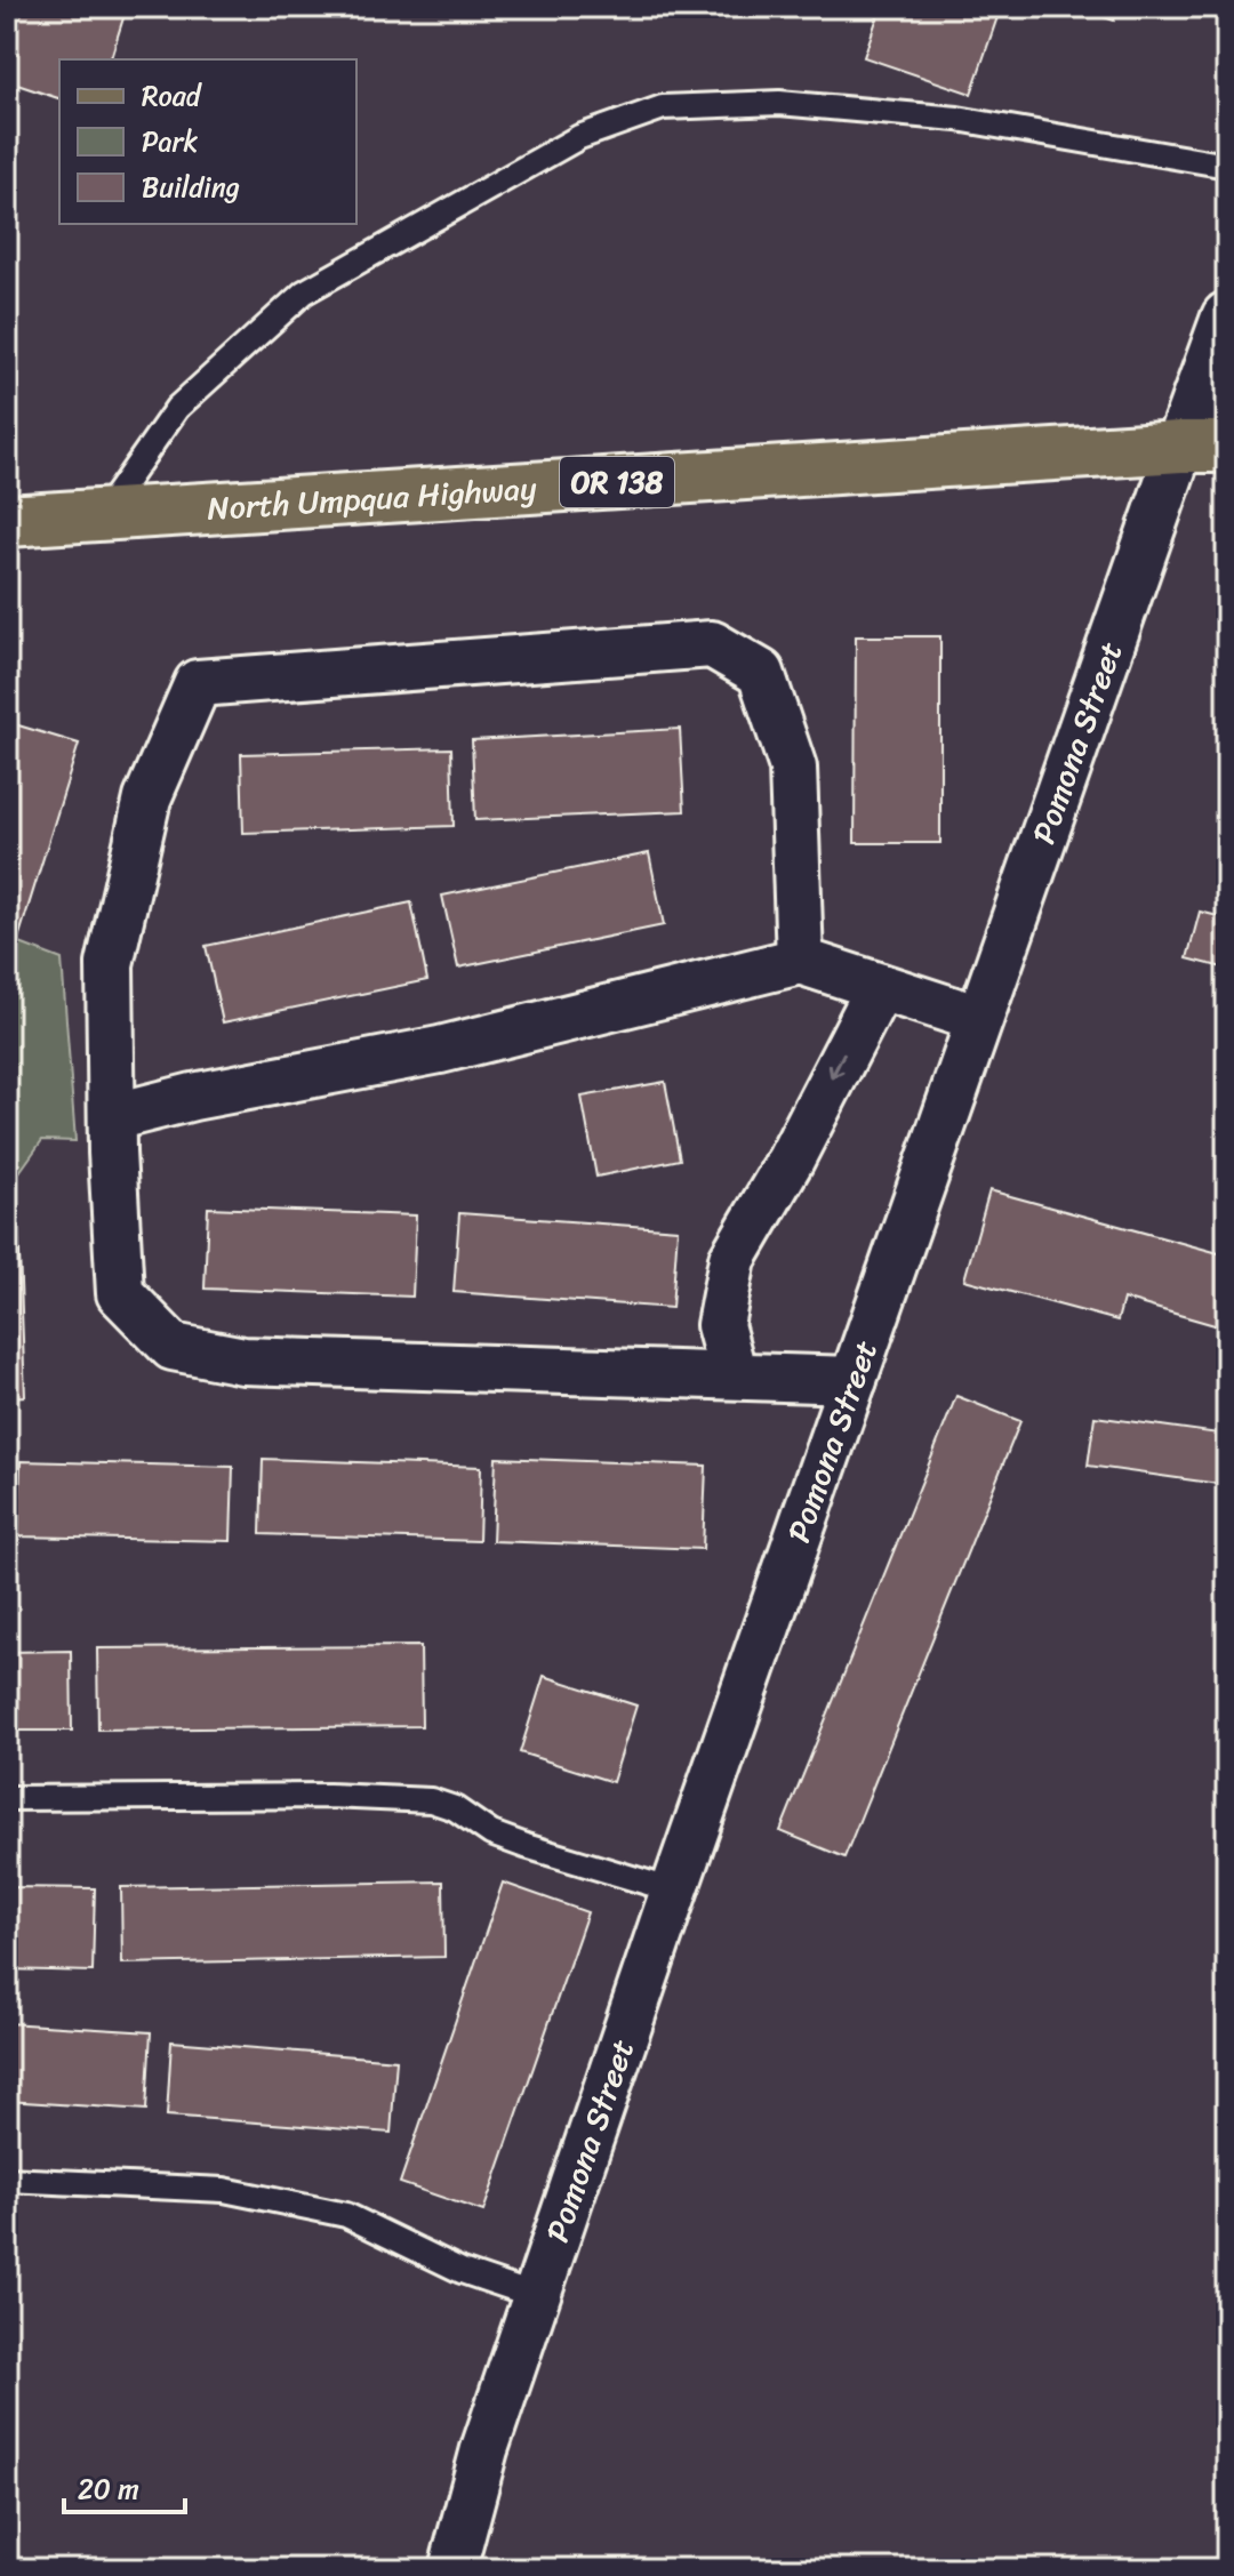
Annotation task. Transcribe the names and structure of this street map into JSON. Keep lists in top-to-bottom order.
{
  "streets": {
    "main road": ["OR 138", "North Umpqua Highway"],
    "street": ["Pomona Street"]
  },
  "crossings": [
    ["North Umpqua Highway", "Pomona Street"]
  ],
  "legend": ["Road", "Park", "Building"],
  "scale_bar": "20 m"
}
